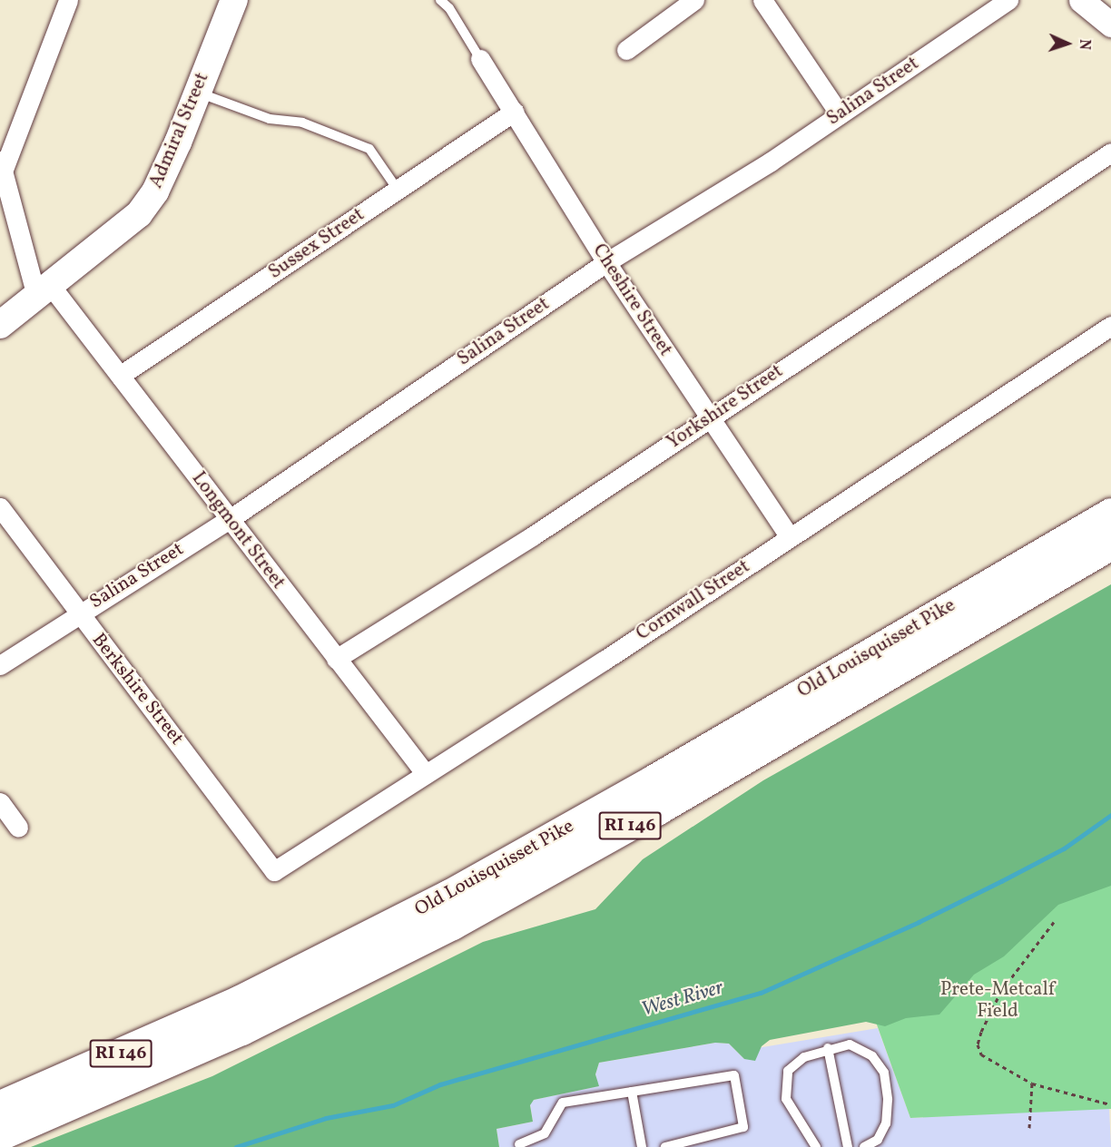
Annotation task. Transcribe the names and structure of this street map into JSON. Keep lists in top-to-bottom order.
{
  "streets": {
    "highway": ["Old Louisquisset Pike", "RI 146"],
    "main road": ["Admiral Street"],
    "street": [
      "Salina Street",
      "Sussex Street",
      "Cheshire Street",
      "Yorkshire Street",
      "Longmont Street",
      "Cornwall Street",
      "Berkshire Street"
    ]
  },
  "crossings": [
    ["Salina Street", "Cheshire Street"],
    ["Salina Street", "Longmont Street"],
    ["Salina Street", "Berkshire Street"],
    ["Admiral Street", "Longmont Street"],
    ["Sussex Street", "Cheshire Street"],
    ["Sussex Street", "Longmont Street"],
    ["Cheshire Street", "Yorkshire Street"],
    ["Cheshire Street", "Cornwall Street"],
    ["Yorkshire Street", "Longmont Street"],
    ["Longmont Street", "Cornwall Street"],
    ["Cornwall Street", "Berkshire Street"]
  ],
  "water": ["West River"],
  "parks": ["Prete-Metcalf Field"],
  "north": "right"
}
